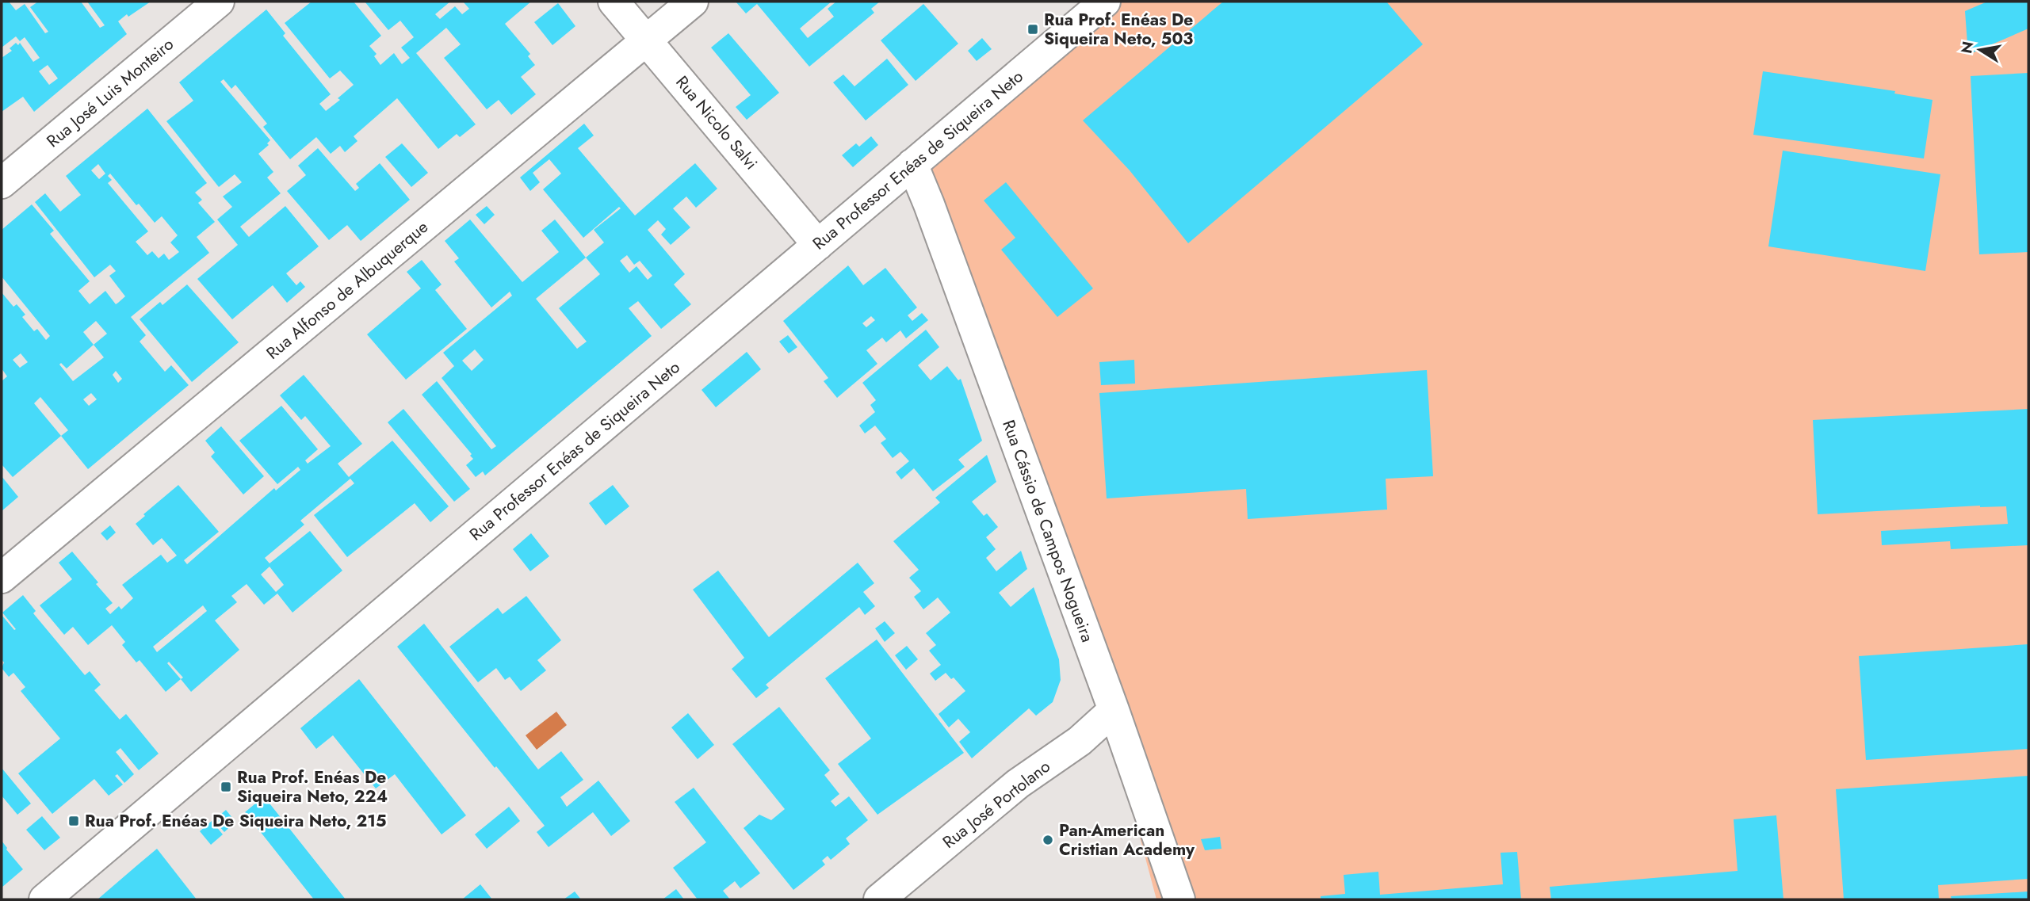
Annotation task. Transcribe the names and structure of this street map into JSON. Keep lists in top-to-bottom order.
{
  "streets": {
    "street": [
      "Rua José Luis Monteiro",
      "Rua Nicolo Salvi",
      "Rua Professor Enéas de Siqueira Neto",
      "Rua Alfonso de Albuquerque",
      "Rua Cássio de Campos Nogueira",
      "Rua José Portolano"
    ]
  },
  "crossings": [
    ["Rua Nicolo Salvi", "Rua Professor Enéas de Siqueira Neto"],
    ["Rua Nicolo Salvi", "Rua Alfonso de Albuquerque"],
    ["Rua Professor Enéas de Siqueira Neto", "Rua Cássio de Campos Nogueira"],
    ["Rua Cássio de Campos Nogueira", "Rua José Portolano"]
  ],
  "places": {
    "transit": ["Rua Prof. Enéas De Siqueira Neto, 503", "Rua Prof. Enéas De Siqueira Neto, 224", "Rua Prof. Enéas De Siqueira Neto, 215"],
    "other": ["Pan-American Cristian Academy"]
  },
  "north": "left"
}
